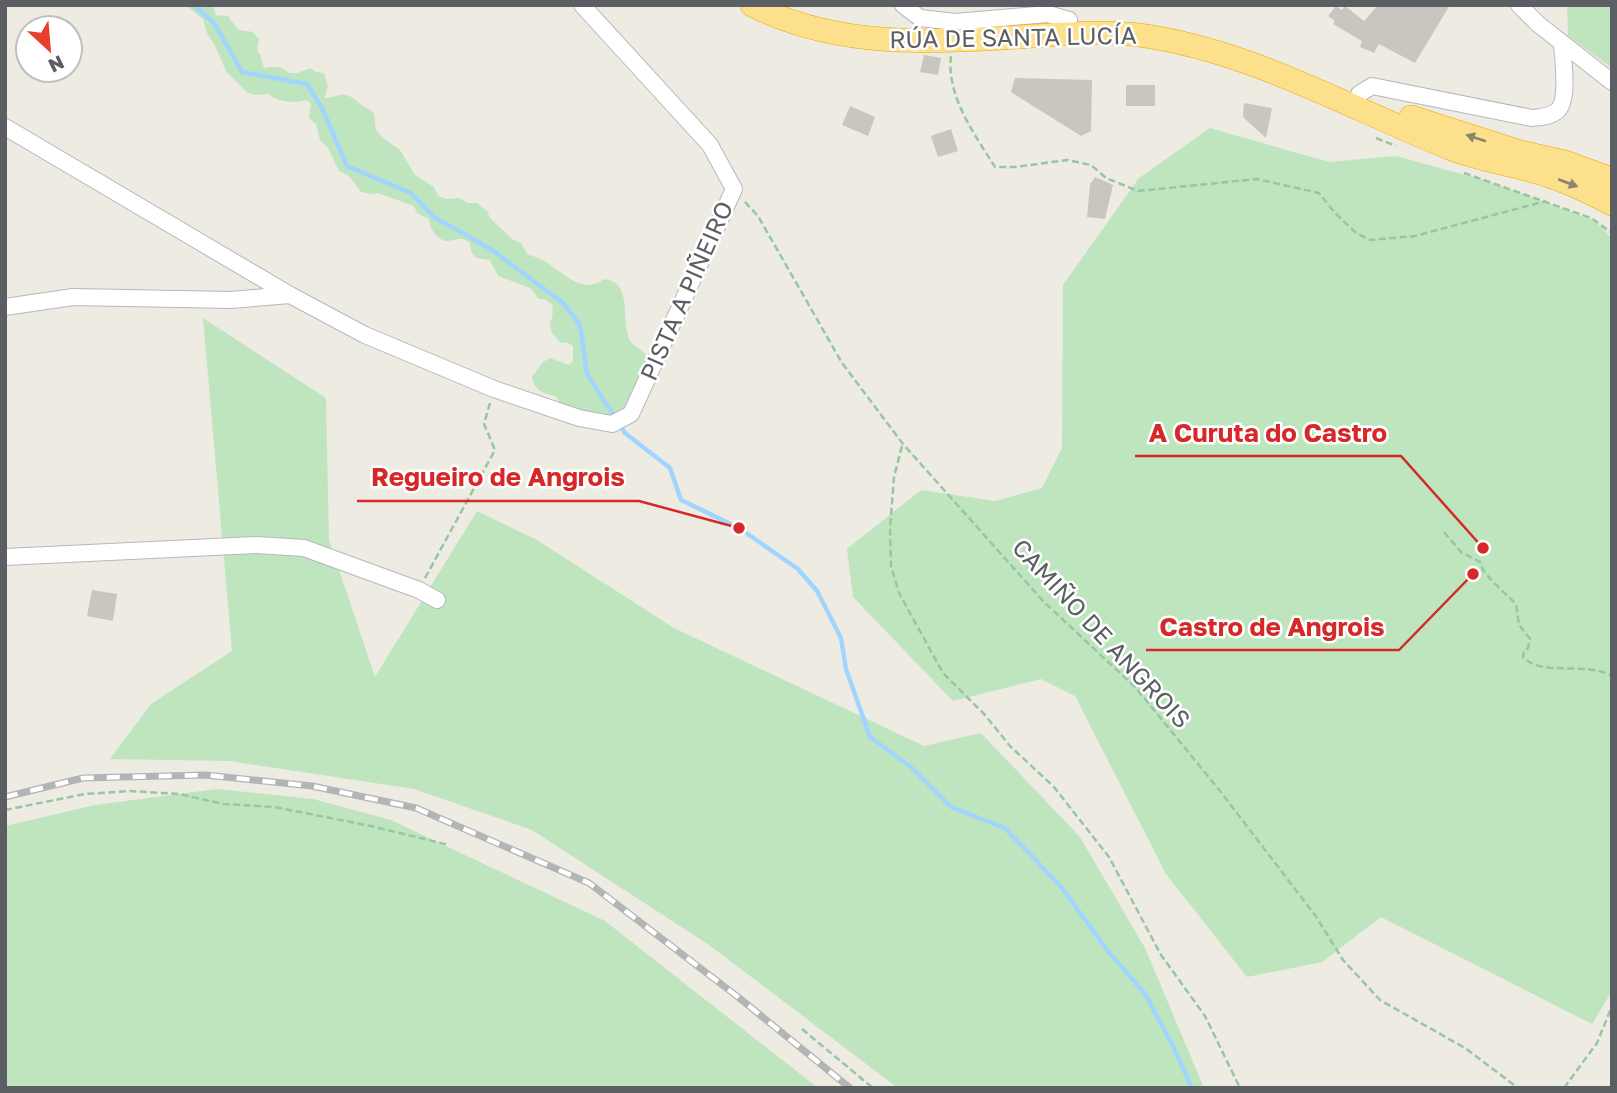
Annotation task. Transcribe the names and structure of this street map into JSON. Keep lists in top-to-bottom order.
{
  "streets": {
    "highway": ["RÚA DE SANTA LUCÍA"],
    "street": ["PISTA A PIÑEIRO"],
    "path": ["CAMIÑO DE ANGROIS"]
  },
  "crossings": [
    ["PISTA A PIÑEIRO", "CAMIÑO DE ANGROIS"]
  ],
  "places": ["Regueiro de Angrois", "A Curuta do Castro", "Castro de Angrois"],
  "north": "bottom right"
}
